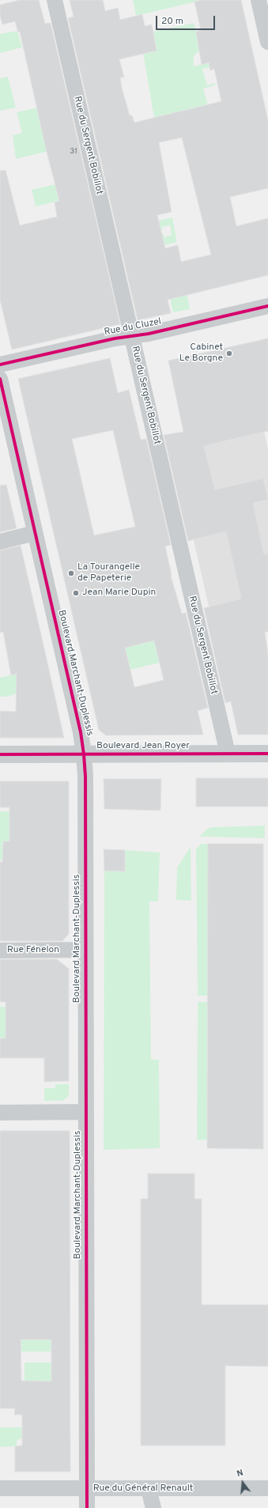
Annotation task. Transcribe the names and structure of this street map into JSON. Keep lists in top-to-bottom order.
{
  "streets": {
    "street": [
      "Rue du Sergent Bobillot",
      "Rue du Cluzel",
      "Boulevard Marchant-Duplessis",
      "Boulevard Jean Royer",
      "Rue Fénelon",
      "Rue du Général Renault"
    ]
  },
  "crossings": [
    ["Rue du Sergent Bobillot", "Rue du Cluzel"],
    ["Rue du Sergent Bobillot", "Boulevard Jean Royer"],
    ["Boulevard Marchant-Duplessis", "Boulevard Jean Royer"],
    ["Boulevard Marchant-Duplessis", "Rue Fénelon"],
    ["Boulevard Marchant-Duplessis", "Rue du Général Renault"]
  ],
  "places": ["Cabinet Le Borgne", "La Tourangelle de Papeterie", "Jean Marie Dupin"],
  "house_numbers": ["31"],
  "scale_bar": "20 m",
  "north": "top"
}
